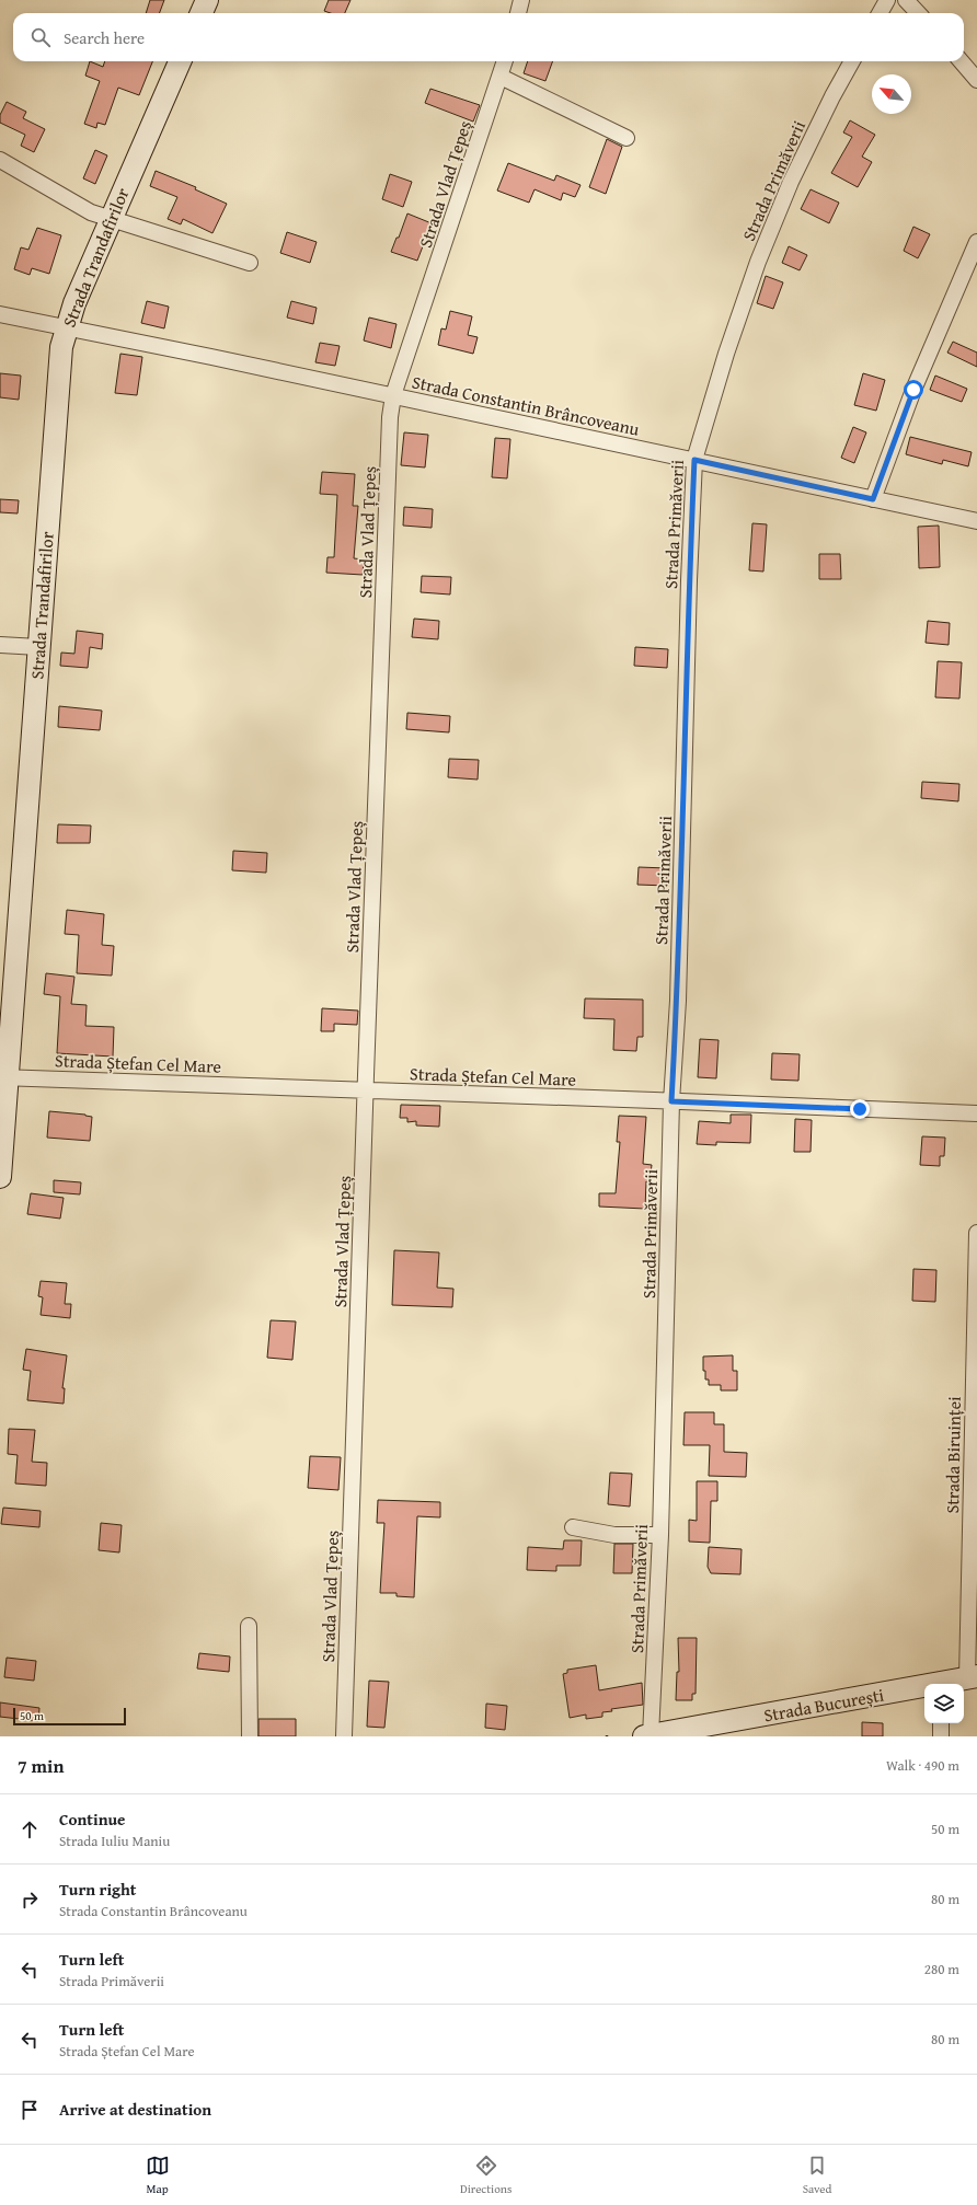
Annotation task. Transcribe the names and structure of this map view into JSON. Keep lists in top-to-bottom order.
{
  "streets": {
    "main road": ["Strada Trandafirilor", "Strada București"],
    "street": [
      "Strada Primăverii",
      "Strada Vlad Țepeș",
      "Strada Constantin Brâncoveanu",
      "Strada Ștefan Cel Mare",
      "Strada Biruinței"
    ]
  },
  "crossings": [
    ["Strada Primăverii", "Strada Constantin Brâncoveanu"],
    ["Strada Primăverii", "Strada Ștefan Cel Mare"],
    ["Strada Primăverii", "Strada București"],
    ["Strada Vlad Țepeș", "Strada Constantin Brâncoveanu"],
    ["Strada Vlad Țepeș", "Strada Ștefan Cel Mare"],
    ["Strada Trandafirilor", "Strada Constantin Brâncoveanu"],
    ["Strada Trandafirilor", "Strada Ștefan Cel Mare"],
    ["Strada Biruinței", "Strada București"]
  ],
  "scale_bar": "50 m",
  "north": "top left",
  "page": {
    "search": "Search here",
    "scale": "50 m",
    "heading": ["7 min", "Walk · 490 m"],
    "list": [
      ["Continue", "Strada Iuliu Maniu", "50 m"],
      ["Turn right", "Strada Constantin Brâncoveanu", "80 m"],
      ["Turn left", "Strada Primăverii", "280 m"],
      ["Turn left", "Strada Ștefan Cel Mare", "80 m"],
      "Arrive at destination"
    ],
    "nav": ["Map", "Directions", "Saved"]
  }
}
